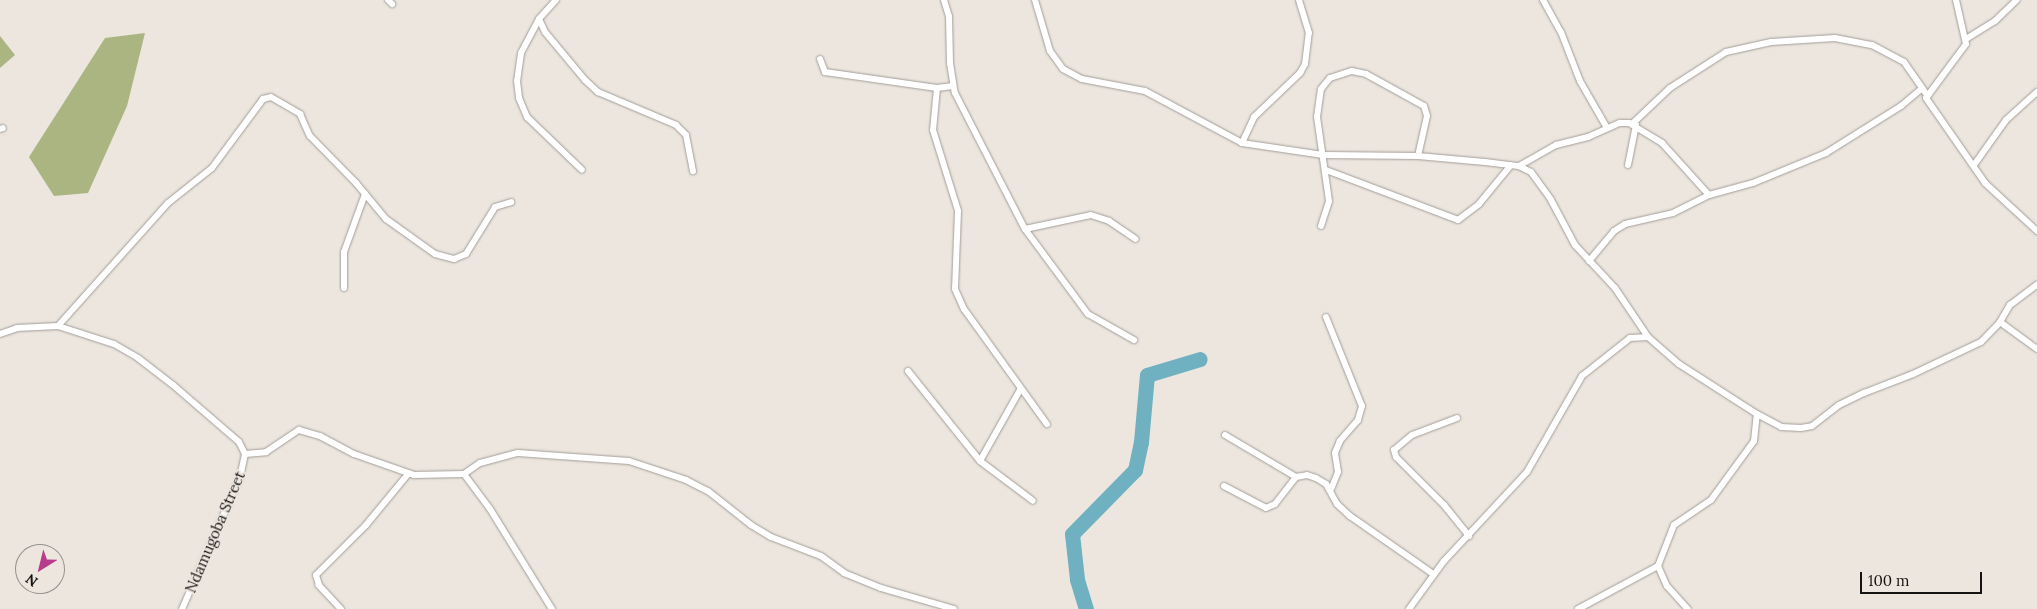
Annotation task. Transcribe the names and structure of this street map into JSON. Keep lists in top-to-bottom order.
{
  "streets": {
    "street": ["Ndamugoba Street"]
  },
  "scale_bar": "100 m",
  "north": "bottom left"
}
